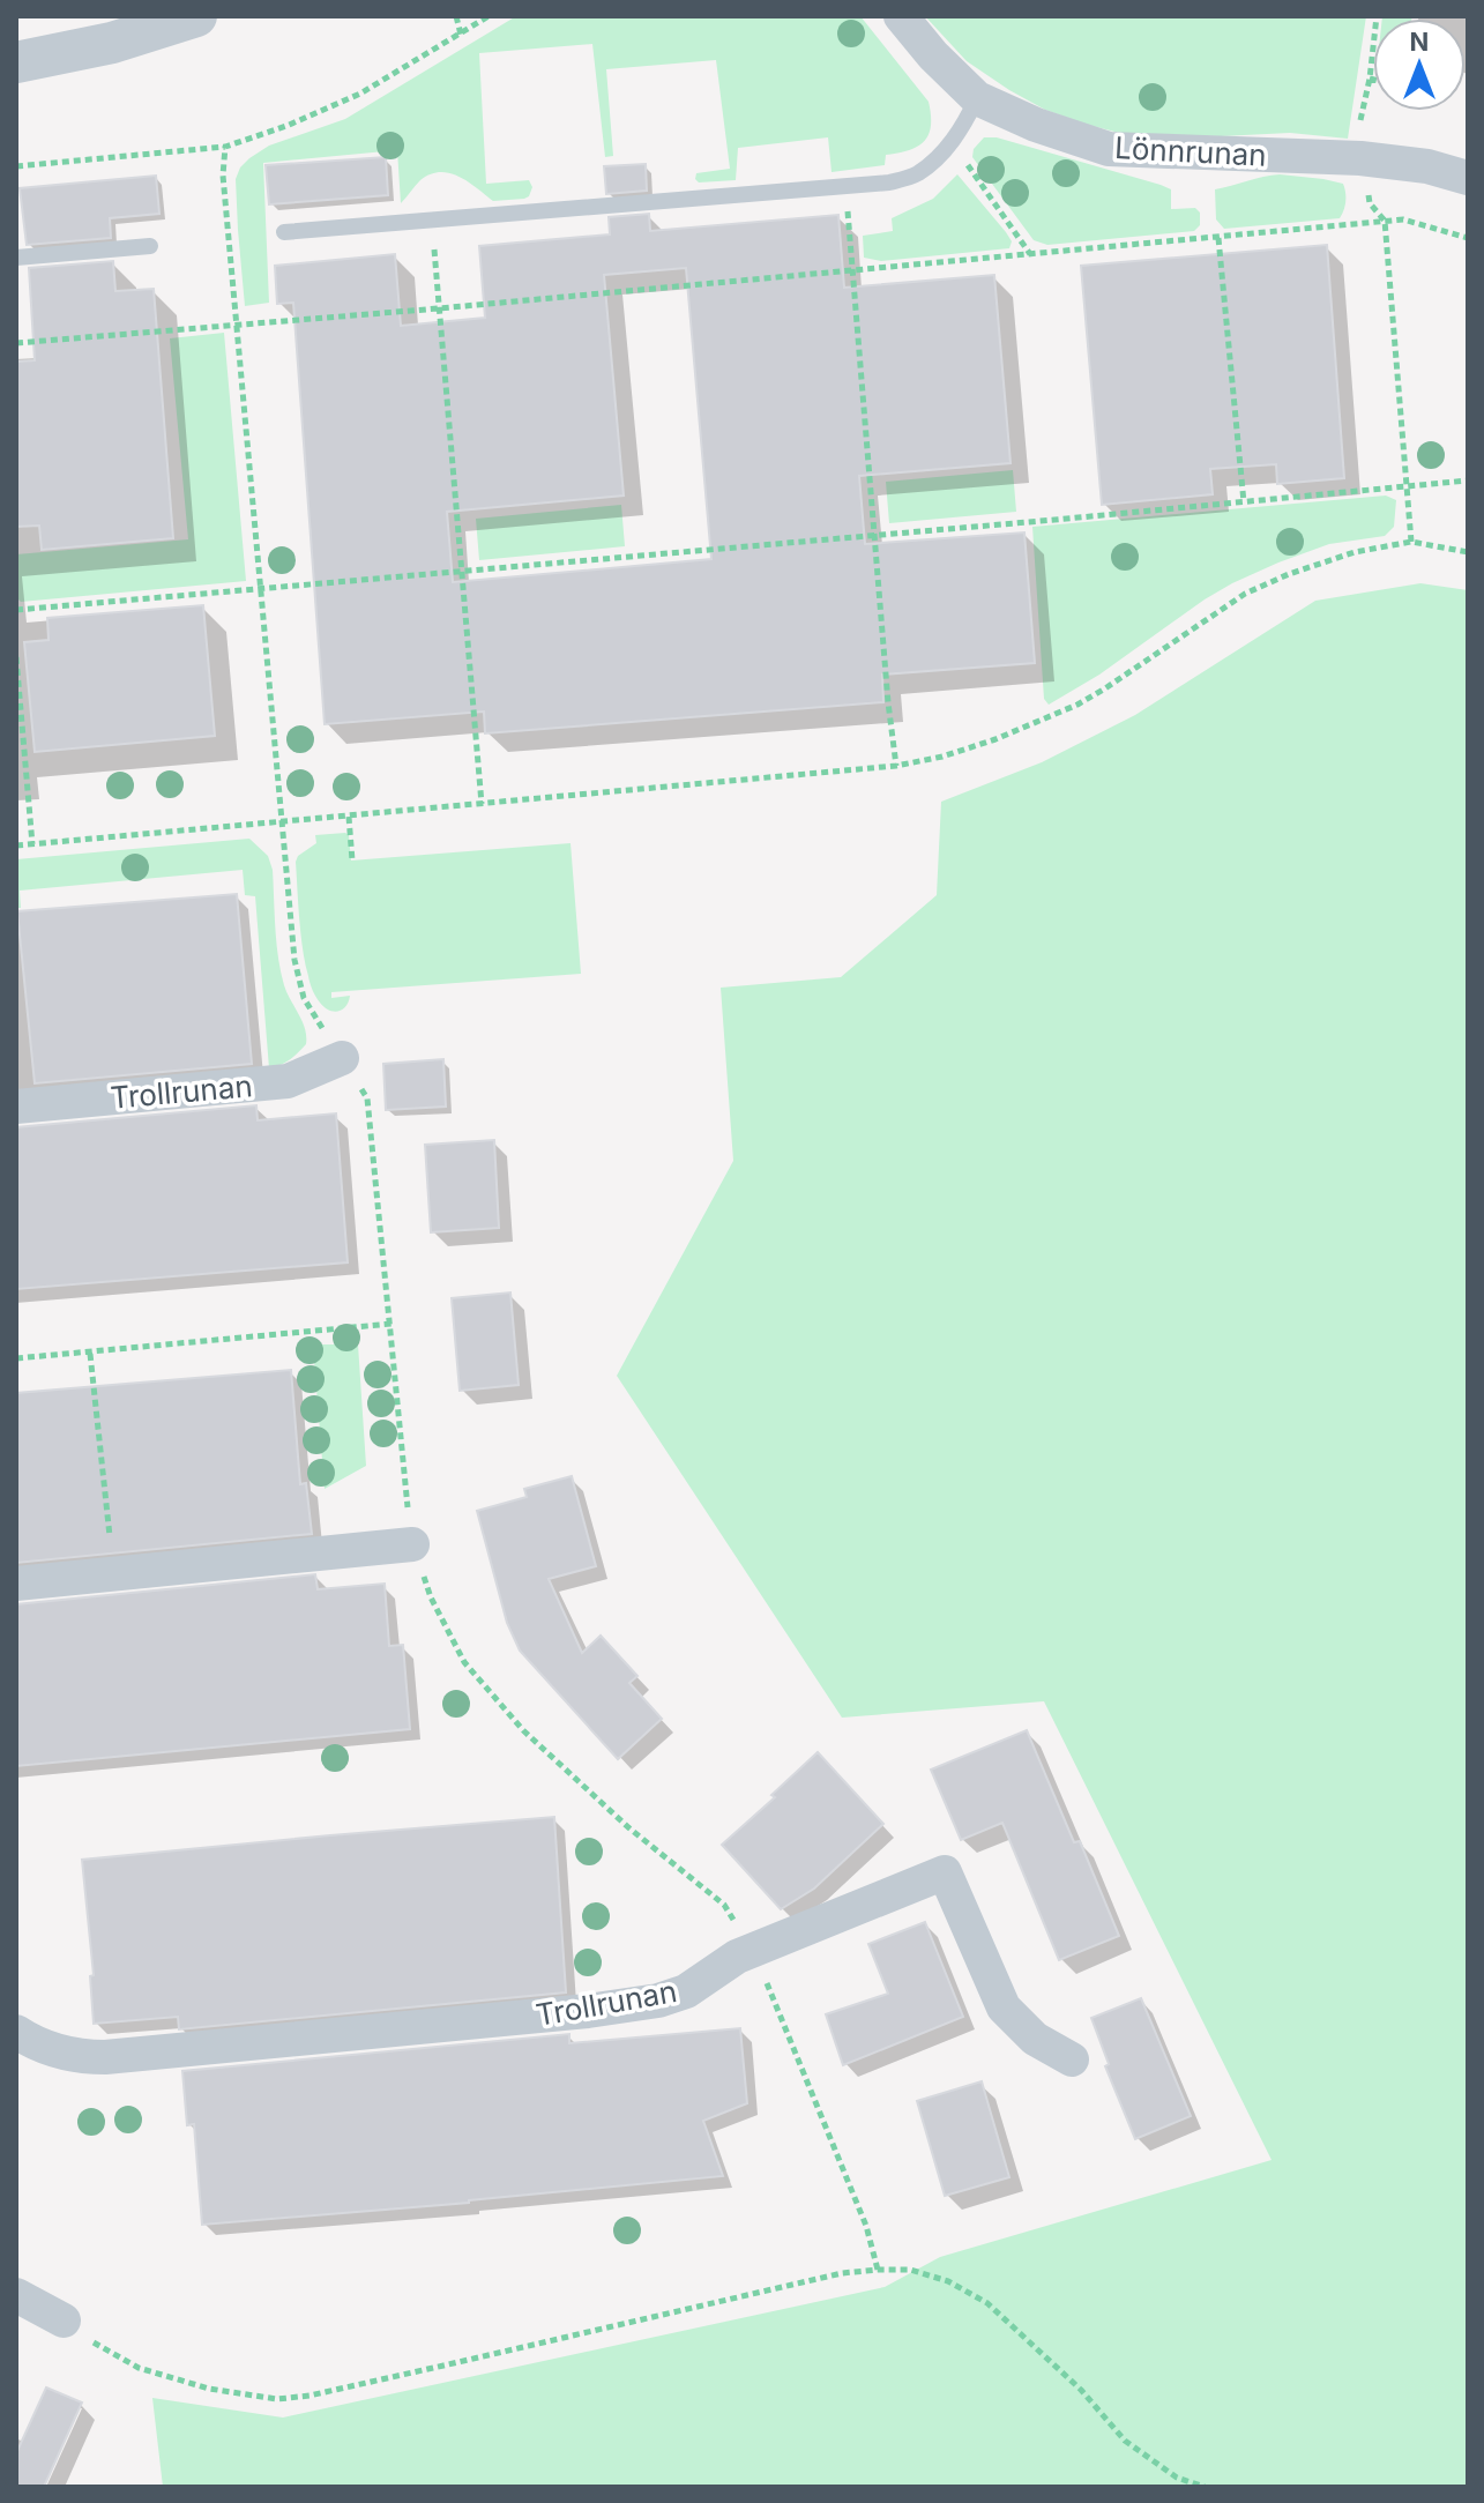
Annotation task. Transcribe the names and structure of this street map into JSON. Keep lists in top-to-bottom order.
{
  "streets": {
    "street": ["Lönnrunan", "Trollrunan"]
  },
  "north": "top"
}
